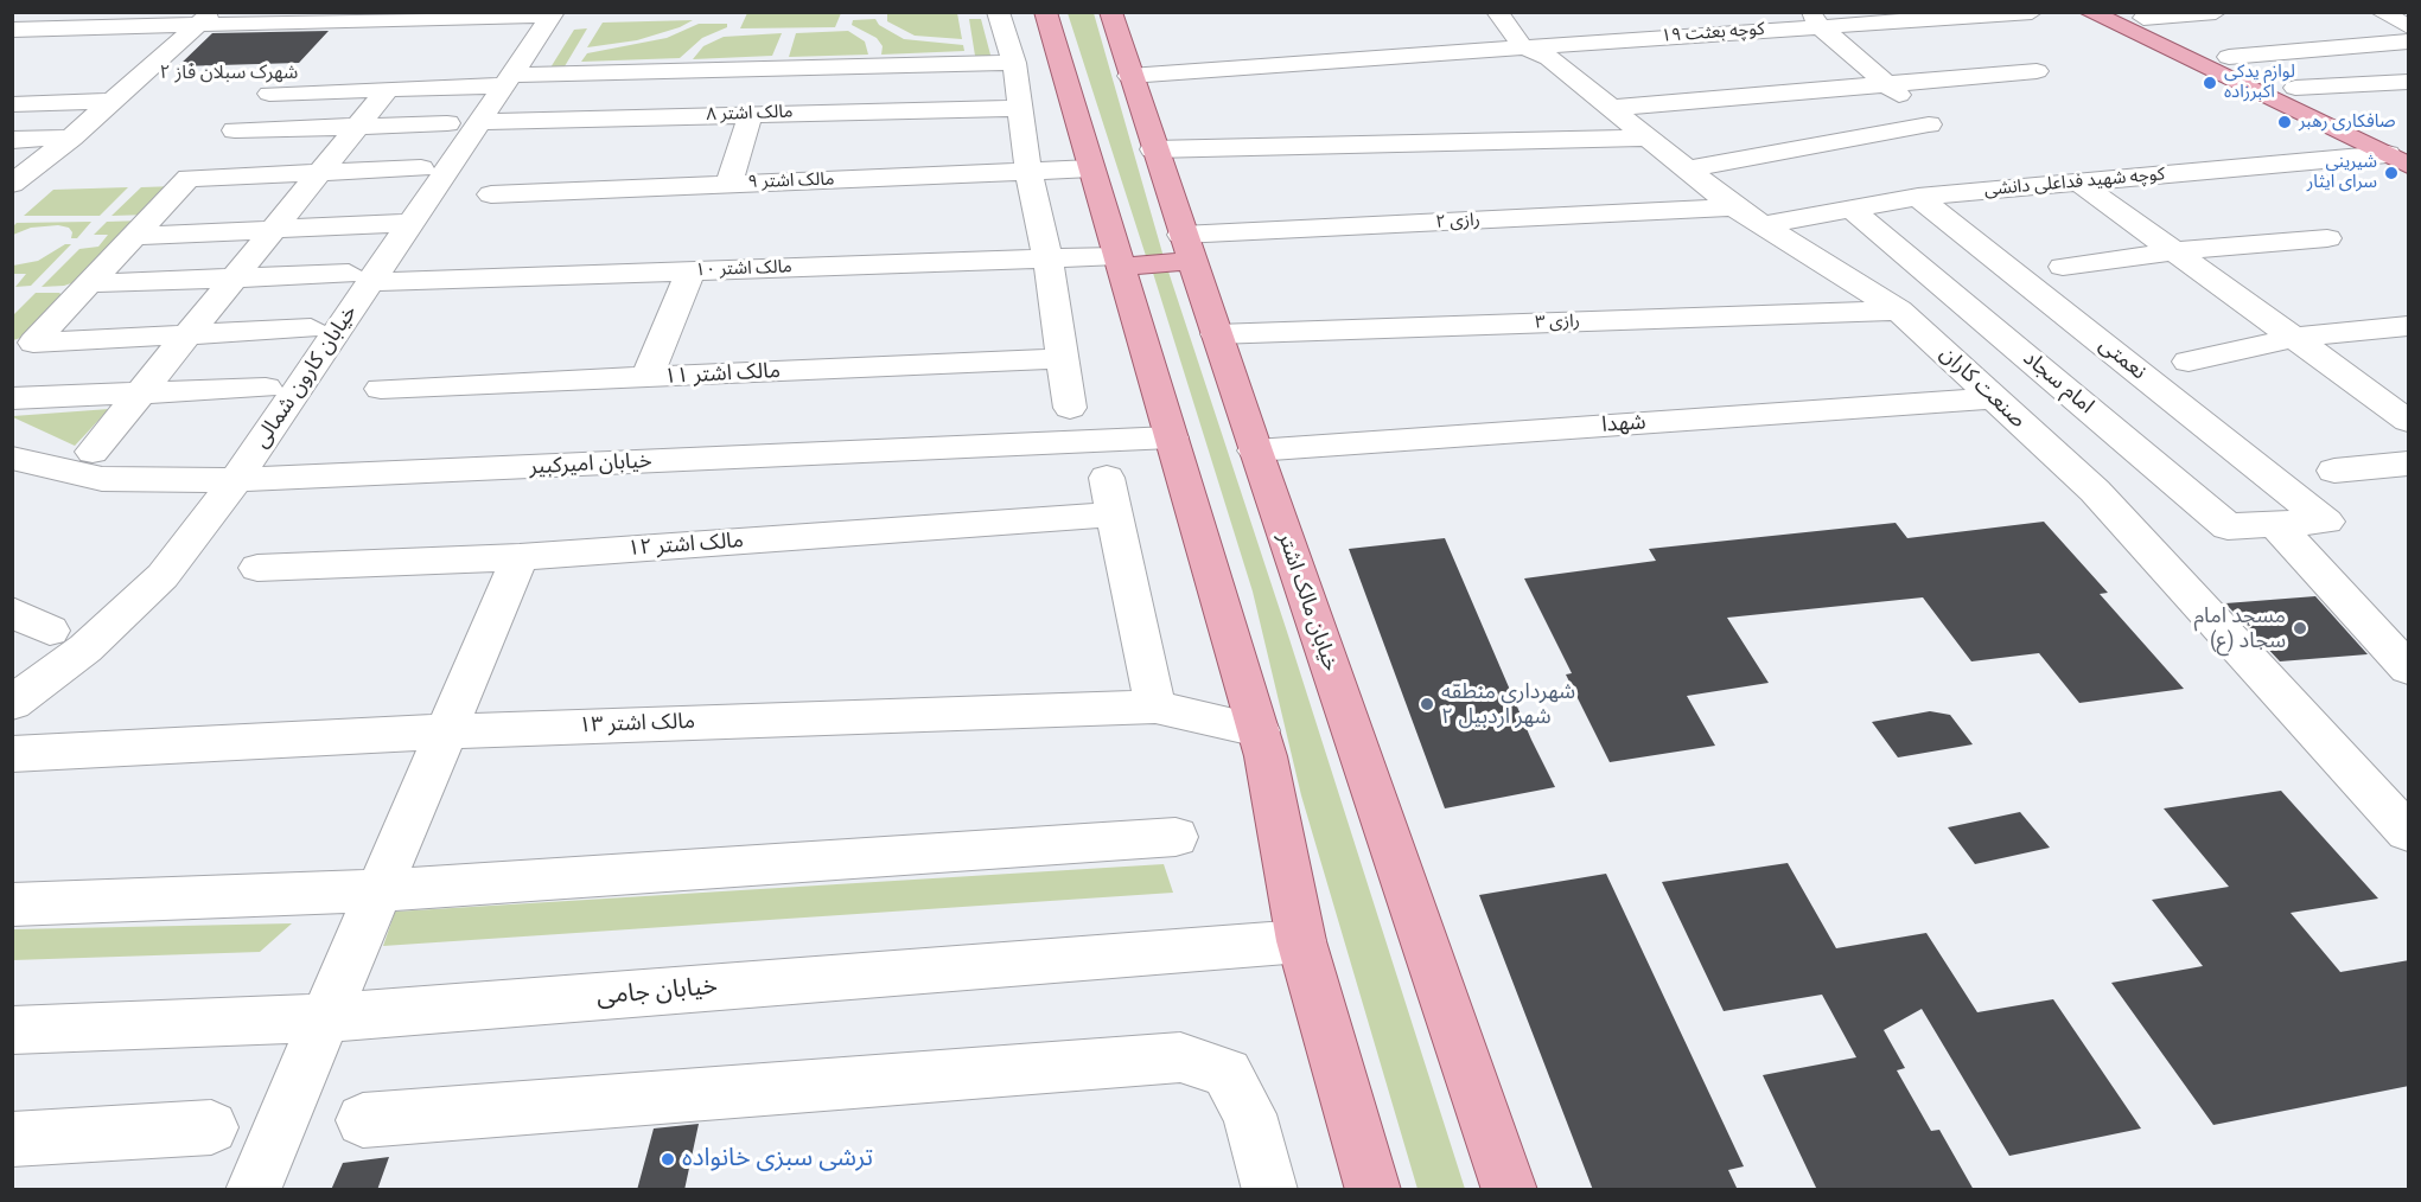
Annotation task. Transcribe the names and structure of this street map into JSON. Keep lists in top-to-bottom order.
{
  "streets": {
    "main road": ["خیابان مالک اشتر"],
    "street": [
      "کوچه بعثت ۱۹",
      "مالک اشتر ۸",
      "مالک اشتر ۹",
      "کوچه شهید فداعلی دانشی",
      "رازی ۲",
      "مالک اشتر ۱۰",
      "رازی ۳",
      "نعمتی",
      "مالک اشتر ۱۱",
      "خیابان کارون شمالی",
      "امام سجاد",
      "صنعت کاران",
      "شهدا",
      "خیابان امیرکبیر",
      "مالک اشتر ۱۲",
      "مالک اشتر ۱۳",
      "خیابان جامی"
    ]
  },
  "crossings": [
    ["کوچه بعثت ۱۹", "صنعت کاران"],
    ["کوچه بعثت ۱۹", "خیابان مالک اشتر"],
    ["مالک اشتر ۸", "خیابان کارون شمالی"],
    ["کوچه شهید فداعلی دانشی", "نعمتی"],
    ["کوچه شهید فداعلی دانشی", "امام سجاد"],
    ["کوچه شهید فداعلی دانشی", "صنعت کاران"],
    ["رازی ۲", "صنعت کاران"],
    ["رازی ۲", "خیابان مالک اشتر"],
    ["مالک اشتر ۱۰", "خیابان کارون شمالی"],
    ["رازی ۳", "صنعت کاران"],
    ["رازی ۳", "خیابان مالک اشتر"],
    ["نعمتی", "امام سجاد"],
    ["خیابان کارون شمالی", "خیابان امیرکبیر"],
    ["صنعت کاران", "شهدا"],
    ["شهدا", "خیابان مالک اشتر"],
    ["مالک اشتر ۱۲", "مالک اشتر ۱۳"]
  ],
  "districts": ["شهرک سبلان فاز ۲"],
  "places": [
    "لوازم یدکی اکبرزاده",
    "صافکاری رهبر",
    "شیرینی ‌سرای ایثار",
    "مسجد امام سجاد (ع)",
    "شهرداری منطقه ۲ شهر اردبیل",
    "ترشی سبزی خانواده"
  ]
}
